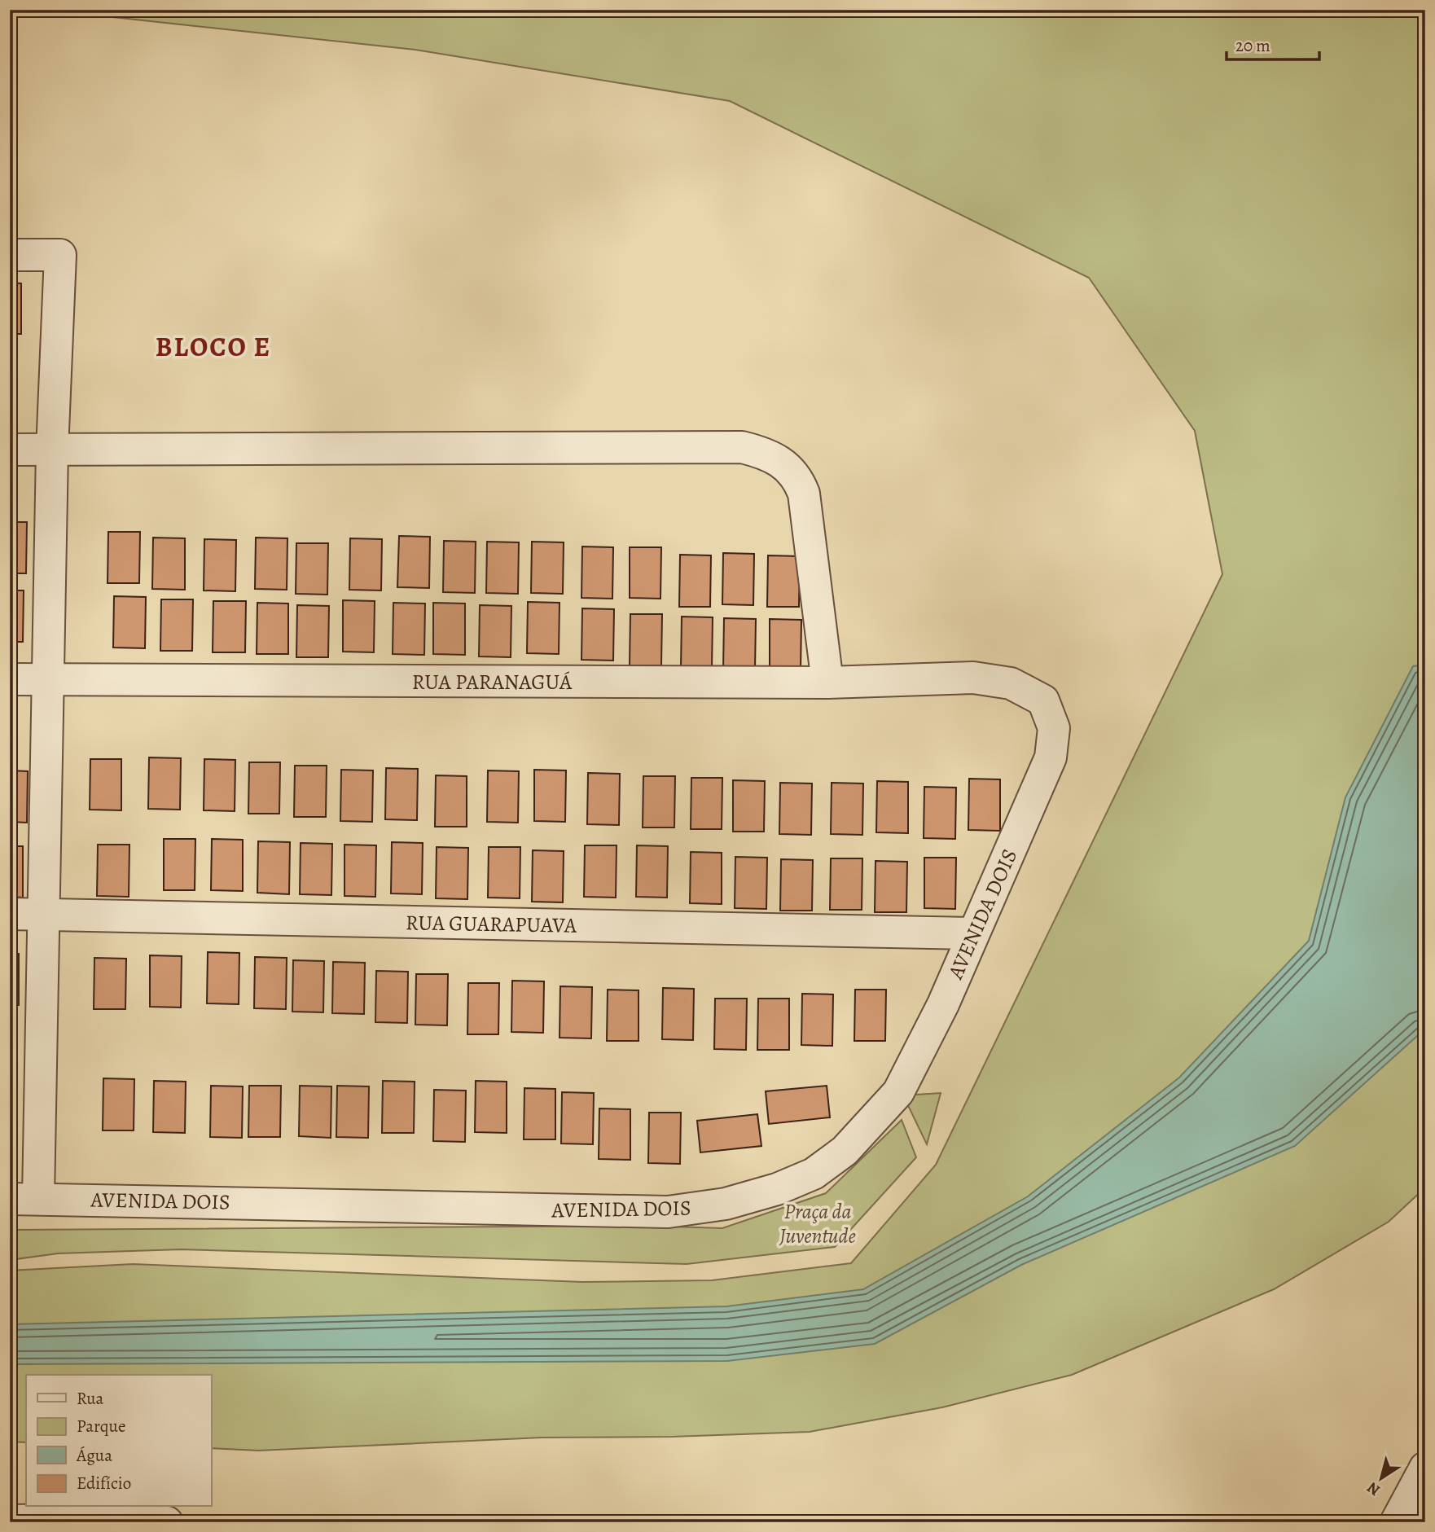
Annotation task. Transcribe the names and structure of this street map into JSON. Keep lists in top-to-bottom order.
{
  "streets": {
    "street": ["RUA PARANAGUÁ", "AVENIDA DOIS", "RUA GUARAPUAVA"]
  },
  "crossings": [
    ["RUA PARANAGUÁ", "AVENIDA DOIS"],
    ["AVENIDA DOIS", "RUA GUARAPUAVA"]
  ],
  "districts": ["BLOCO E"],
  "parks": ["Praça da Juventude"],
  "legend": [
    "Rua",
    "Parque",
    "Água",
    "Edifício"
  ],
  "scale_bar": "20 m",
  "north": "bottom left"
}
